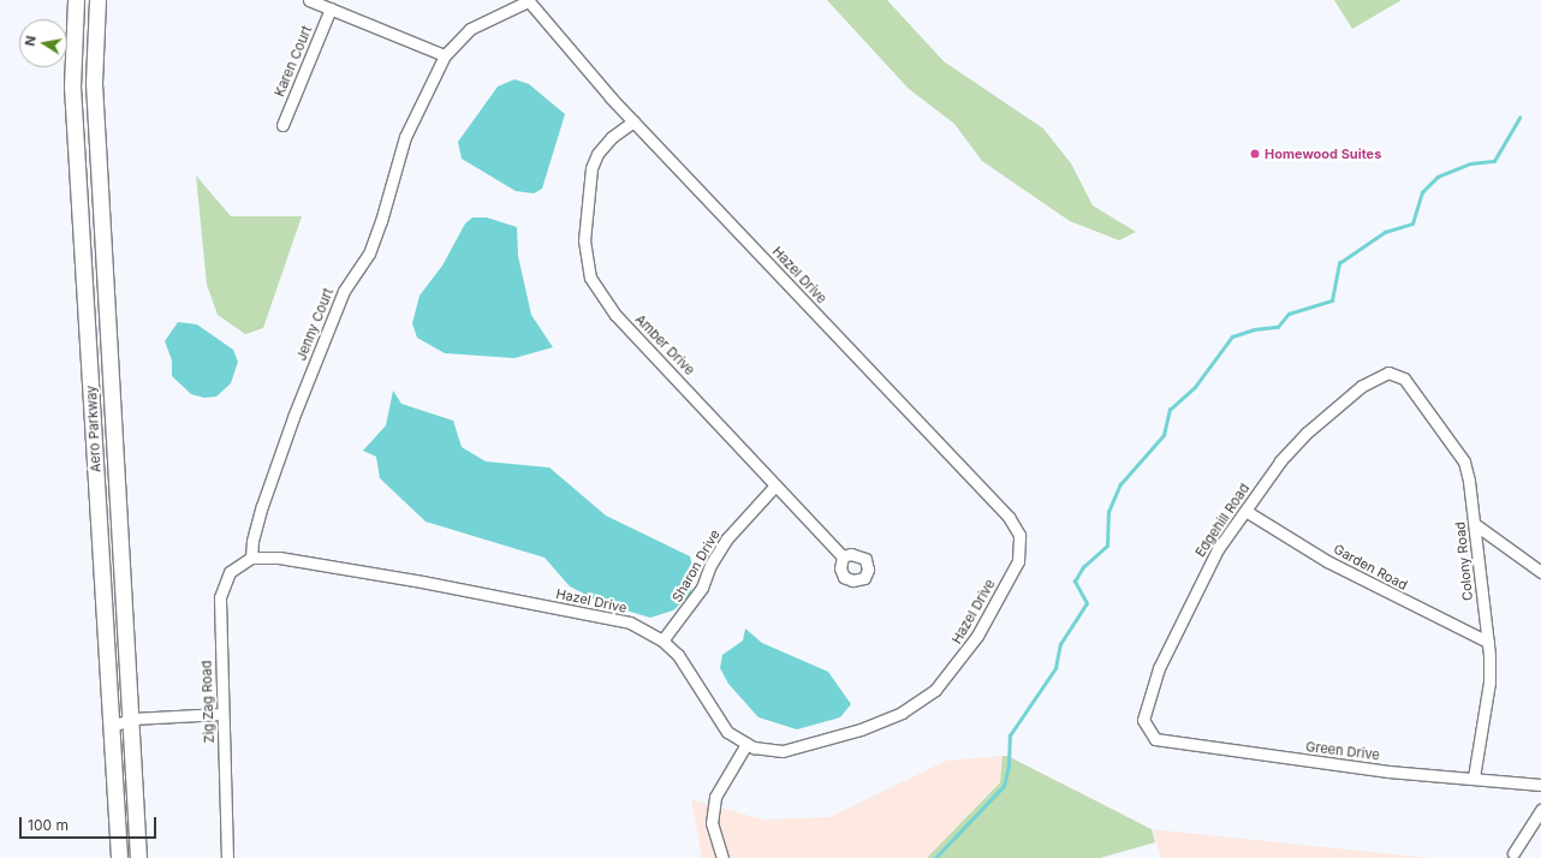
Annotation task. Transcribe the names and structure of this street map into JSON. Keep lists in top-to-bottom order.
{
  "streets": {
    "main road": ["Aero Parkway"],
    "street": [
      "Karen Court",
      "Hazel Drive",
      "Jenny Court",
      "Amber Drive",
      "Edgehill Road",
      "Colony Road",
      "Sharon Drive",
      "Garden Road",
      "Zig Zag Road",
      "Green Drive"
    ]
  },
  "crossings": [
    ["Hazel Drive", "Jenny Court"],
    ["Hazel Drive", "Amber Drive"],
    ["Hazel Drive", "Sharon Drive"],
    ["Hazel Drive", "Zig Zag Road"],
    ["Jenny Court", "Zig Zag Road"],
    ["Amber Drive", "Sharon Drive"],
    ["Edgehill Road", "Colony Road"],
    ["Edgehill Road", "Garden Road"],
    ["Edgehill Road", "Green Drive"],
    ["Colony Road", "Garden Road"],
    ["Colony Road", "Green Drive"]
  ],
  "places": ["Homewood Suites"],
  "scale_bar": "100 m",
  "north": "left"
}
